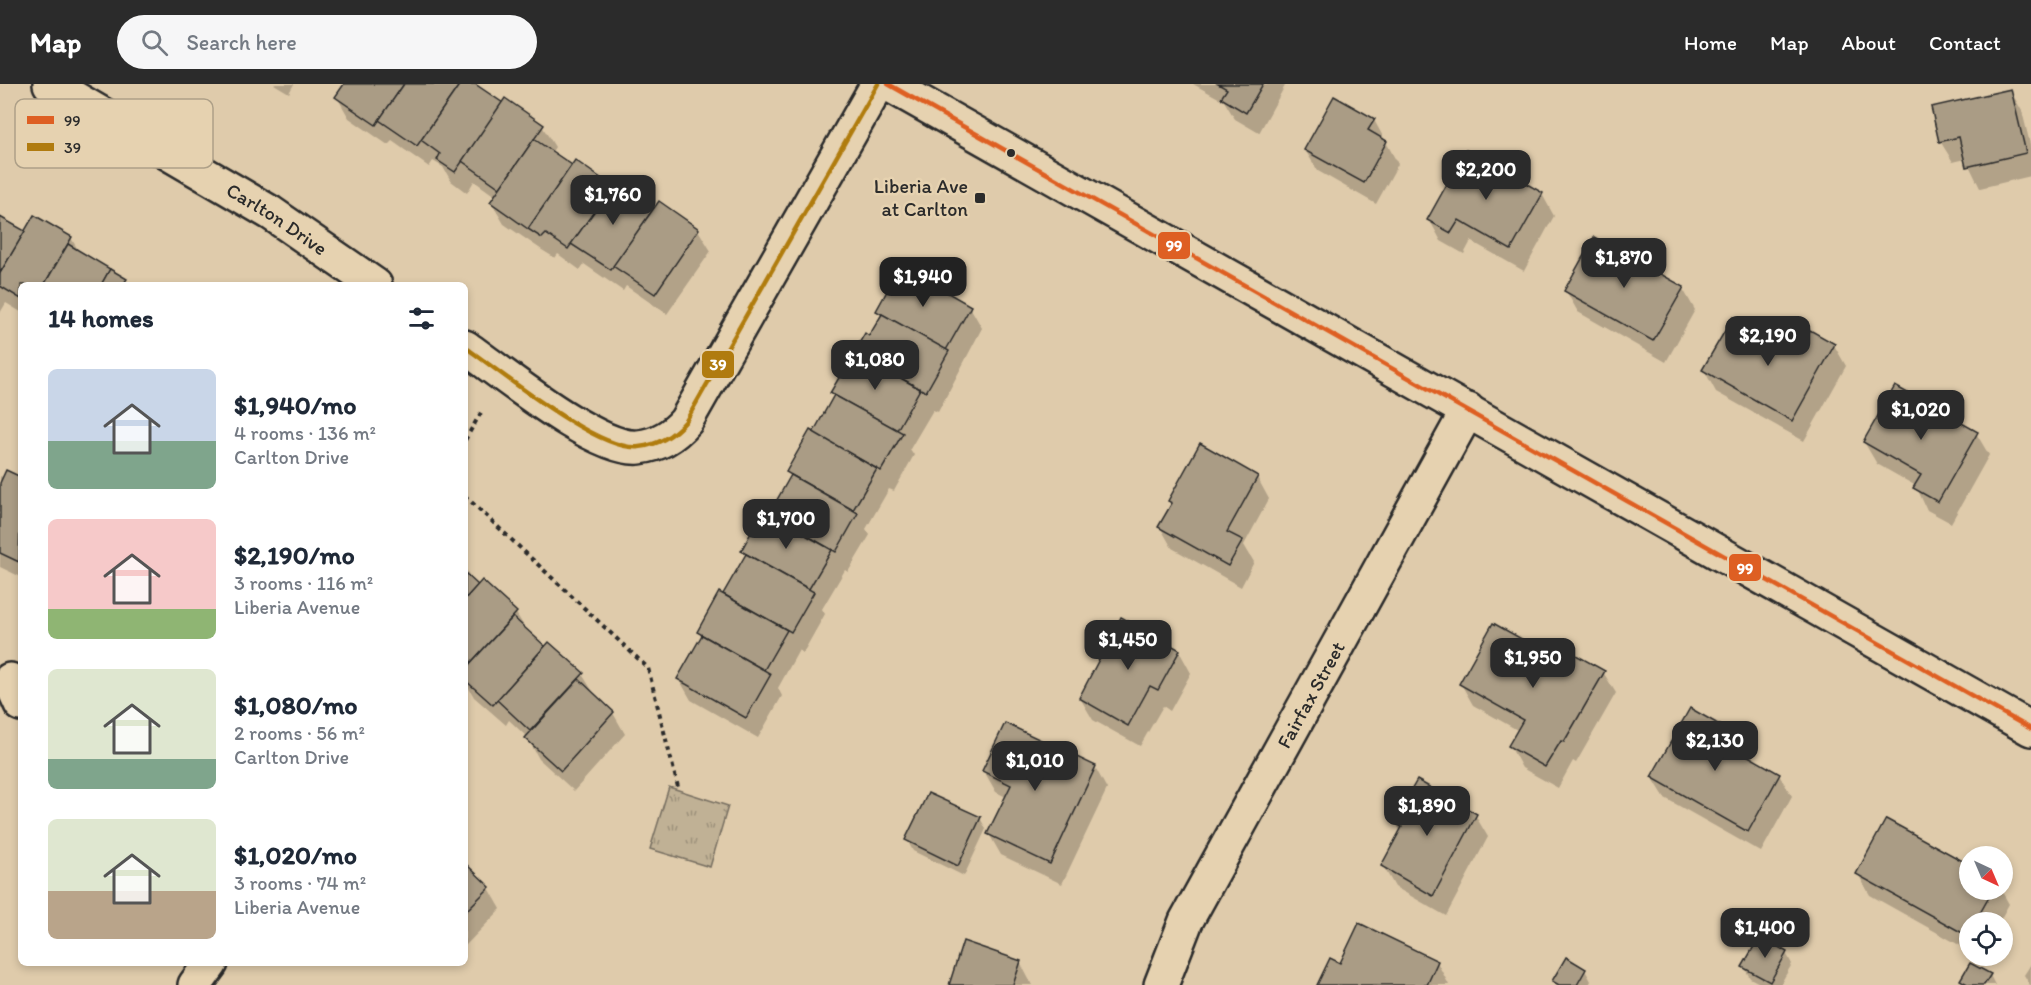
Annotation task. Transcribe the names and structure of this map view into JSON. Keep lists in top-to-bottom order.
{
  "streets": {
    "street": ["Carlton Drive", "Fairfax Street"]
  },
  "places": {
    "transit": ["Liberia Ave at Carlton"]
  },
  "lines": ["transit line 99", "transit line 39"],
  "legend": ["99", "39"],
  "north": "bottom right",
  "page": {
    "header": "Map",
    "search": "Search here",
    "nav": [
      "Home",
      "Map",
      "About",
      "Contact"
    ],
    "price": [
      "$2,200",
      "$1,760",
      "$1,870",
      "$1,940",
      "$2,190",
      "$1,080",
      "$1,020",
      "$1,700",
      "$1,450",
      "$1,950",
      "$2,130",
      "$1,010",
      "$1,890",
      "$1,400"
    ],
    "heading": "14 homes",
    "list": [
      {
        "name": "$1,940/mo",
        "note": "4 rooms · 136 m² · Carlton Drive"
      },
      {
        "name": "$2,190/mo",
        "note": "3 rooms · 116 m² · Liberia Avenue"
      },
      {
        "name": "$1,080/mo",
        "note": "2 rooms · 56 m² · Carlton Drive"
      },
      {
        "name": "$1,020/mo",
        "note": "3 rooms · 74 m² · Liberia Avenue"
      }
    ]
  }
}
